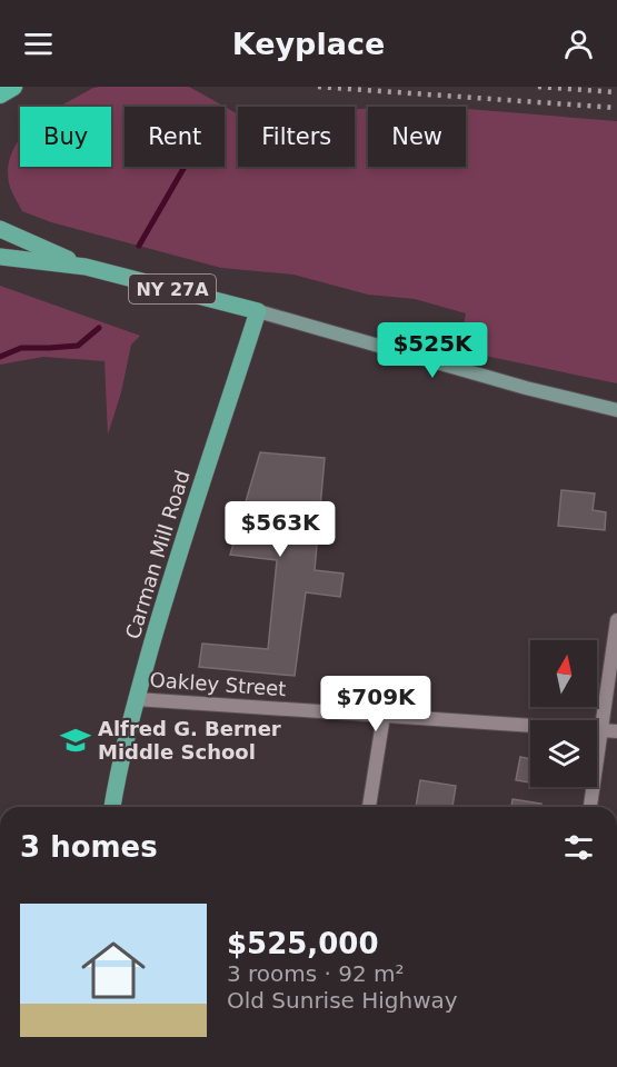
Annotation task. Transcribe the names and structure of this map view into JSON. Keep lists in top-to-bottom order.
{
  "streets": {
    "main road": ["NY 27A", "Carman Mill Road"],
    "street": ["Oakley Street"]
  },
  "crossings": [
    ["NY 27A", "Carman Mill Road"],
    ["Carman Mill Road", "Oakley Street"]
  ],
  "places": {
    "school or university": ["Alfred G. Berner Middle School"]
  },
  "north": "top",
  "page": {
    "header": "Keyplace",
    "chip": [
      "Buy",
      "Rent",
      "Filters",
      "New"
    ],
    "price": ["$525K", "$563K", "$709K"],
    "heading": "3 homes",
    "list": [
      {
        "name": "$525,000",
        "note": "3 rooms · 92 m² · Old Sunrise Highway"
      }
    ]
  }
}
